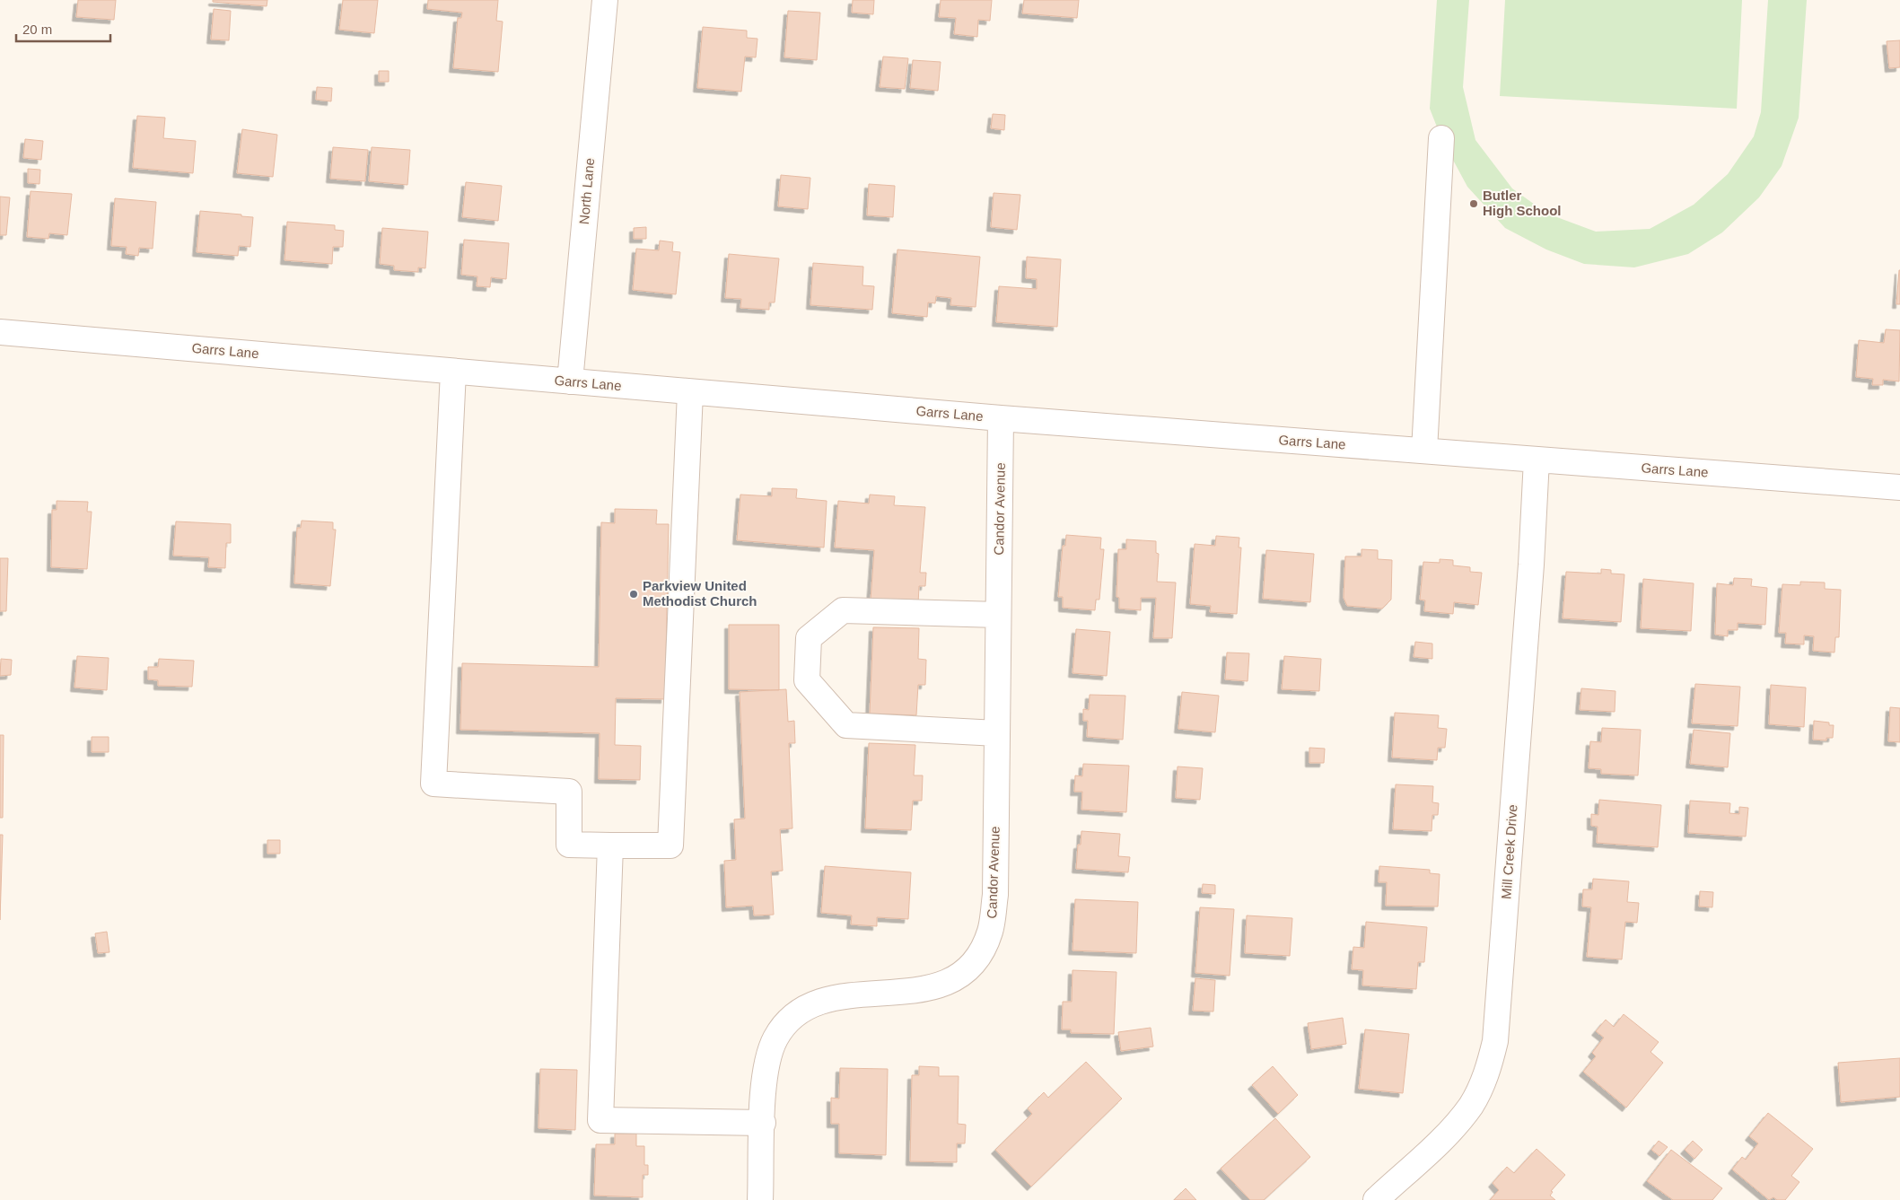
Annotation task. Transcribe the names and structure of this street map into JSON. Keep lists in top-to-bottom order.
{
  "streets": {
    "street": [
      "North Lane",
      "Garrs Lane",
      "Candor Avenue",
      "Mill Creek Drive"
    ]
  },
  "crossings": [
    ["North Lane", "Garrs Lane"],
    ["Garrs Lane", "Candor Avenue"],
    ["Garrs Lane", "Mill Creek Drive"]
  ],
  "places": ["Butler High School", "Parkview United Methodist Church"],
  "scale_bar": "20 m"
}
